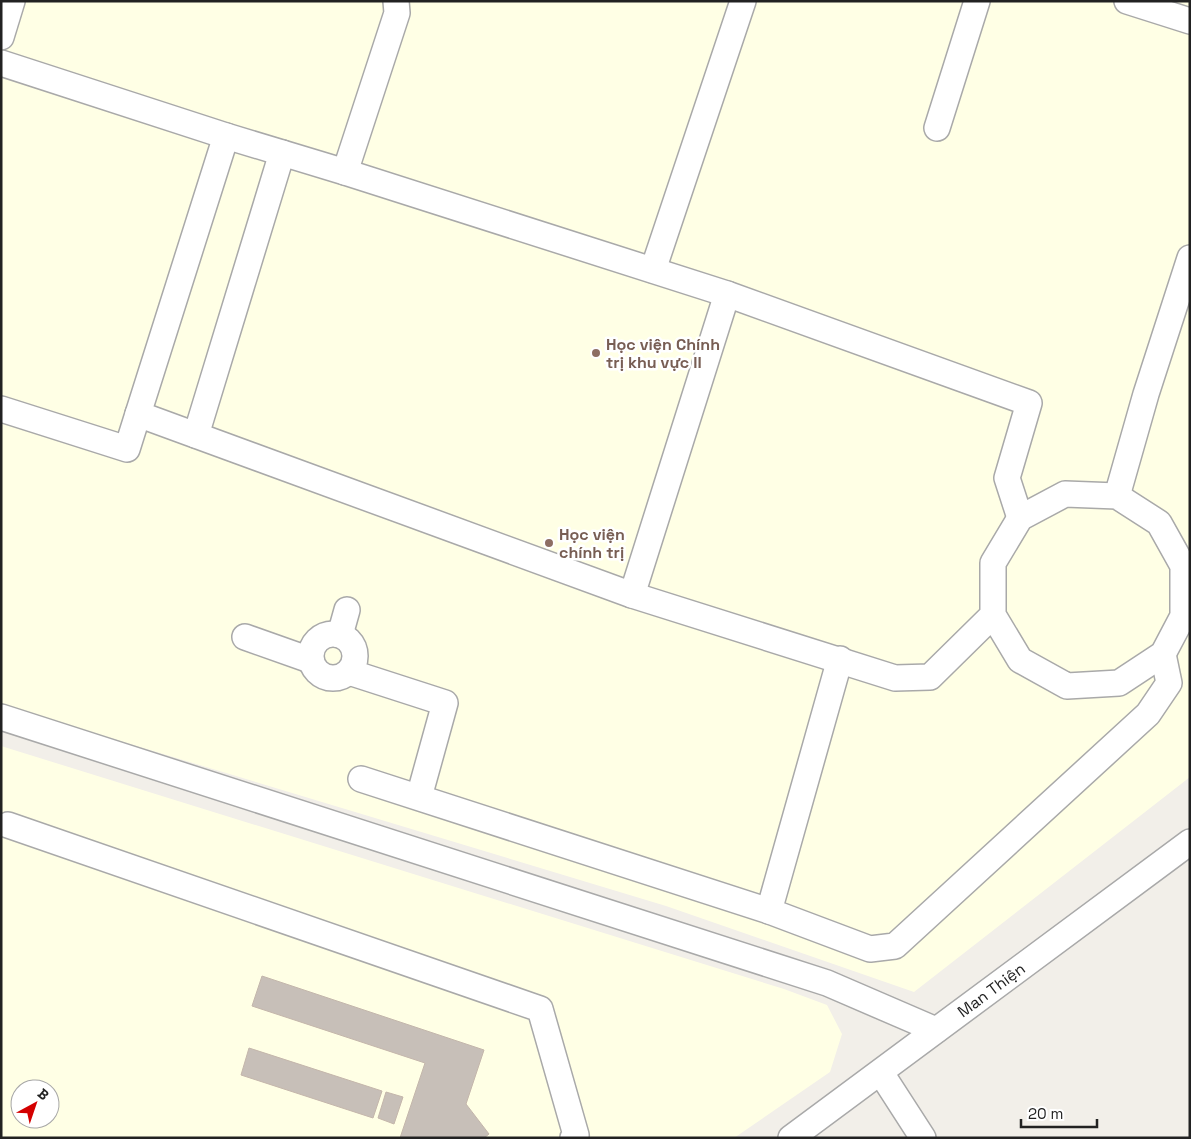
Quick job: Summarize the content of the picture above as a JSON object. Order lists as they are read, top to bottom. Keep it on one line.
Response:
{"streets":{"street":["Man Thiện"]},"places":["Học viện Chính trị khu vực II","Học viện chính trị"],"scale_bar":"20 m","north":"top right"}
